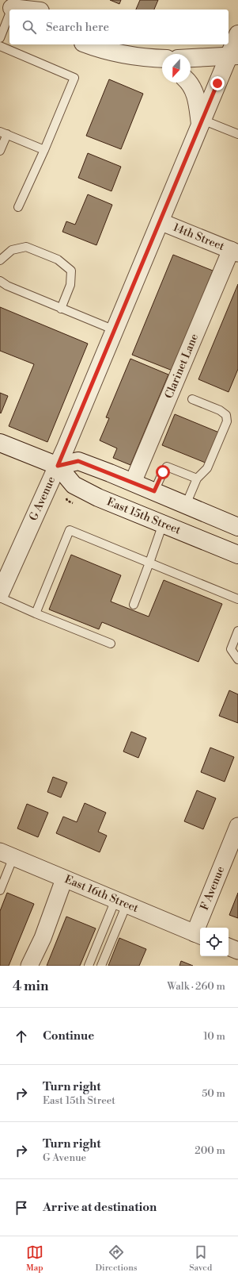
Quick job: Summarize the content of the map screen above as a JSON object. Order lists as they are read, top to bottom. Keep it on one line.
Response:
{"streets":{"street":["14th Street","Clarinet Lane","G Avenue","East 15th Street","F Avenue","East 16th Street"]},"crossings":[["14th Street","Clarinet Lane"],["14th Street","G Avenue"],["G Avenue","East 15th Street"],["F Avenue","East 16th Street"]],"north":"bottom","page":{"search":"Search here","heading":["4 min","Walk · 260 m"],"list":[["Continue","10 m"],["Turn right","East 15th Street","50 m"],["Turn right","G Avenue","200 m"],"Arrive at destination"],"nav":["Map","Directions","Saved"]}}
